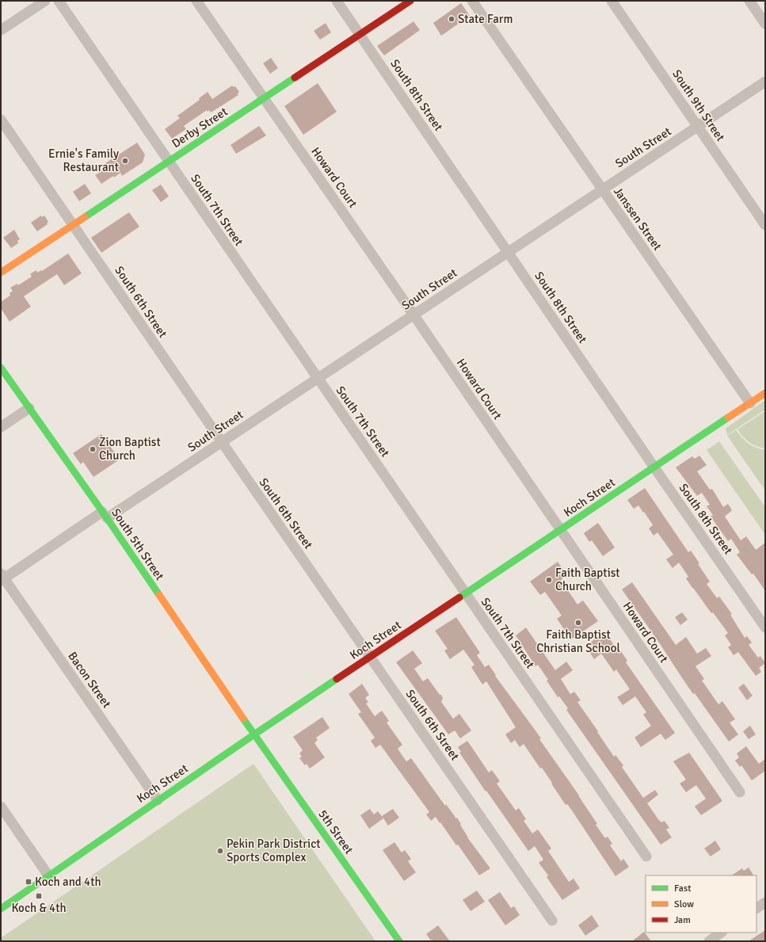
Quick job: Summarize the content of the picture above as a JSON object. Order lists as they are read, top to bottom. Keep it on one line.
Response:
{"streets":{"street":["South 8th Street","South 9th Street","Derby Street","South Street","Howard Court","South 7th Street","Janssen Street","South 6th Street","Koch Street","South 5th Street","Bacon Street","5th Street"]},"crossings":[["South 8th Street","Derby Street"],["South 8th Street","South Street"],["South 8th Street","Koch Street"],["South 9th Street","South Street"],["Derby Street","Howard Court"],["Derby Street","South 7th Street"],["Derby Street","South 6th Street"],["South Street","Howard Court"],["South Street","South 7th Street"],["South Street","Janssen Street"],["South Street","South 6th Street"],["South Street","South 5th Street"],["South Street","Bacon Street"],["Howard Court","Koch Street"],["South 7th Street","Koch Street"],["Janssen Street","Koch Street"],["South 6th Street","Koch Street"],["Koch Street","South 5th Street"],["Koch Street","Bacon Street"],["Koch Street","5th Street"],["South 5th Street","5th Street"]],"places":{"other":["State Farm","Ernie's Family Restaurant","Zion Baptist Church","Faith Baptist Church","Faith Baptist Christian School","Pekin Park District Sports Complex"],"transit":["Koch and 4th","Koch & 4th"]},"legend":["Fast","Slow","Jam"]}
